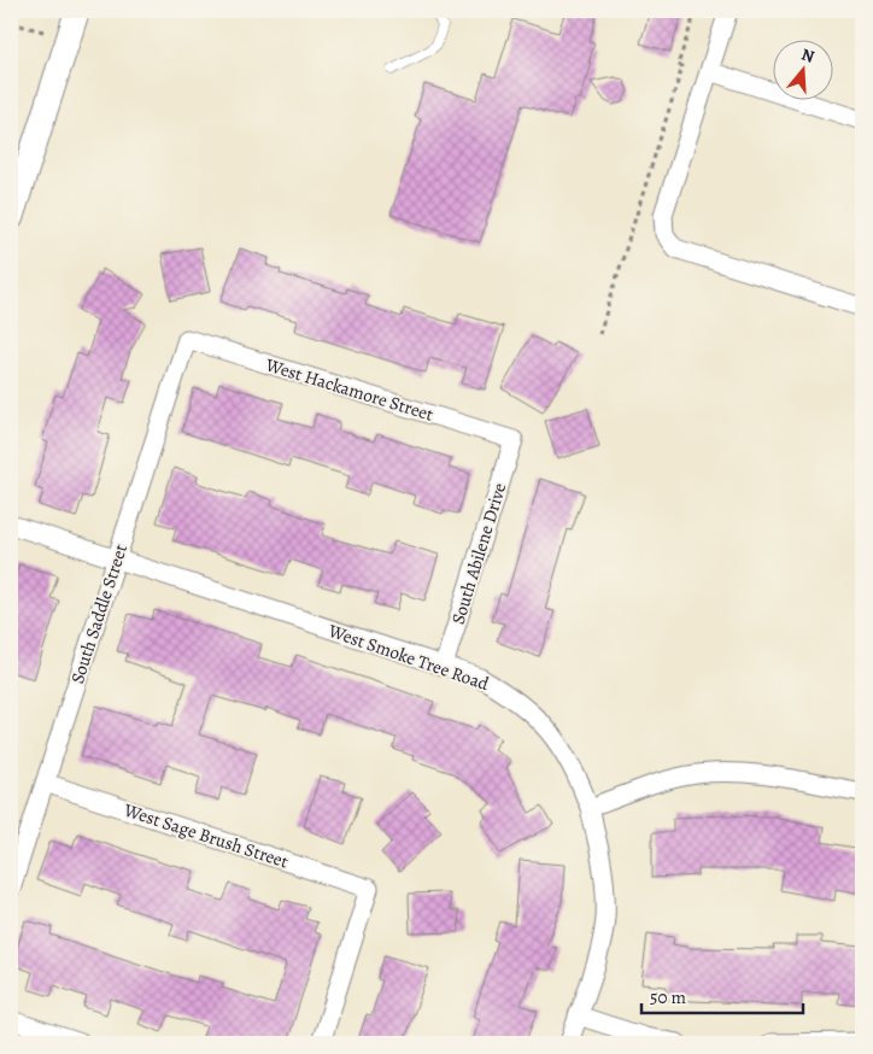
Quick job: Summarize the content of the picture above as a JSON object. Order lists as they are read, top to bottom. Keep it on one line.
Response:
{"streets":{"street":["West Hackamore Street","South Abilene Drive","South Saddle Street","West Smoke Tree Road","West Sage Brush Street"]},"crossings":[["West Hackamore Street","South Abilene Drive"],["West Hackamore Street","South Saddle Street"],["South Abilene Drive","West Smoke Tree Road"],["South Saddle Street","West Smoke Tree Road"],["South Saddle Street","West Sage Brush Street"]],"scale_bar":"50 m","north":"top"}
